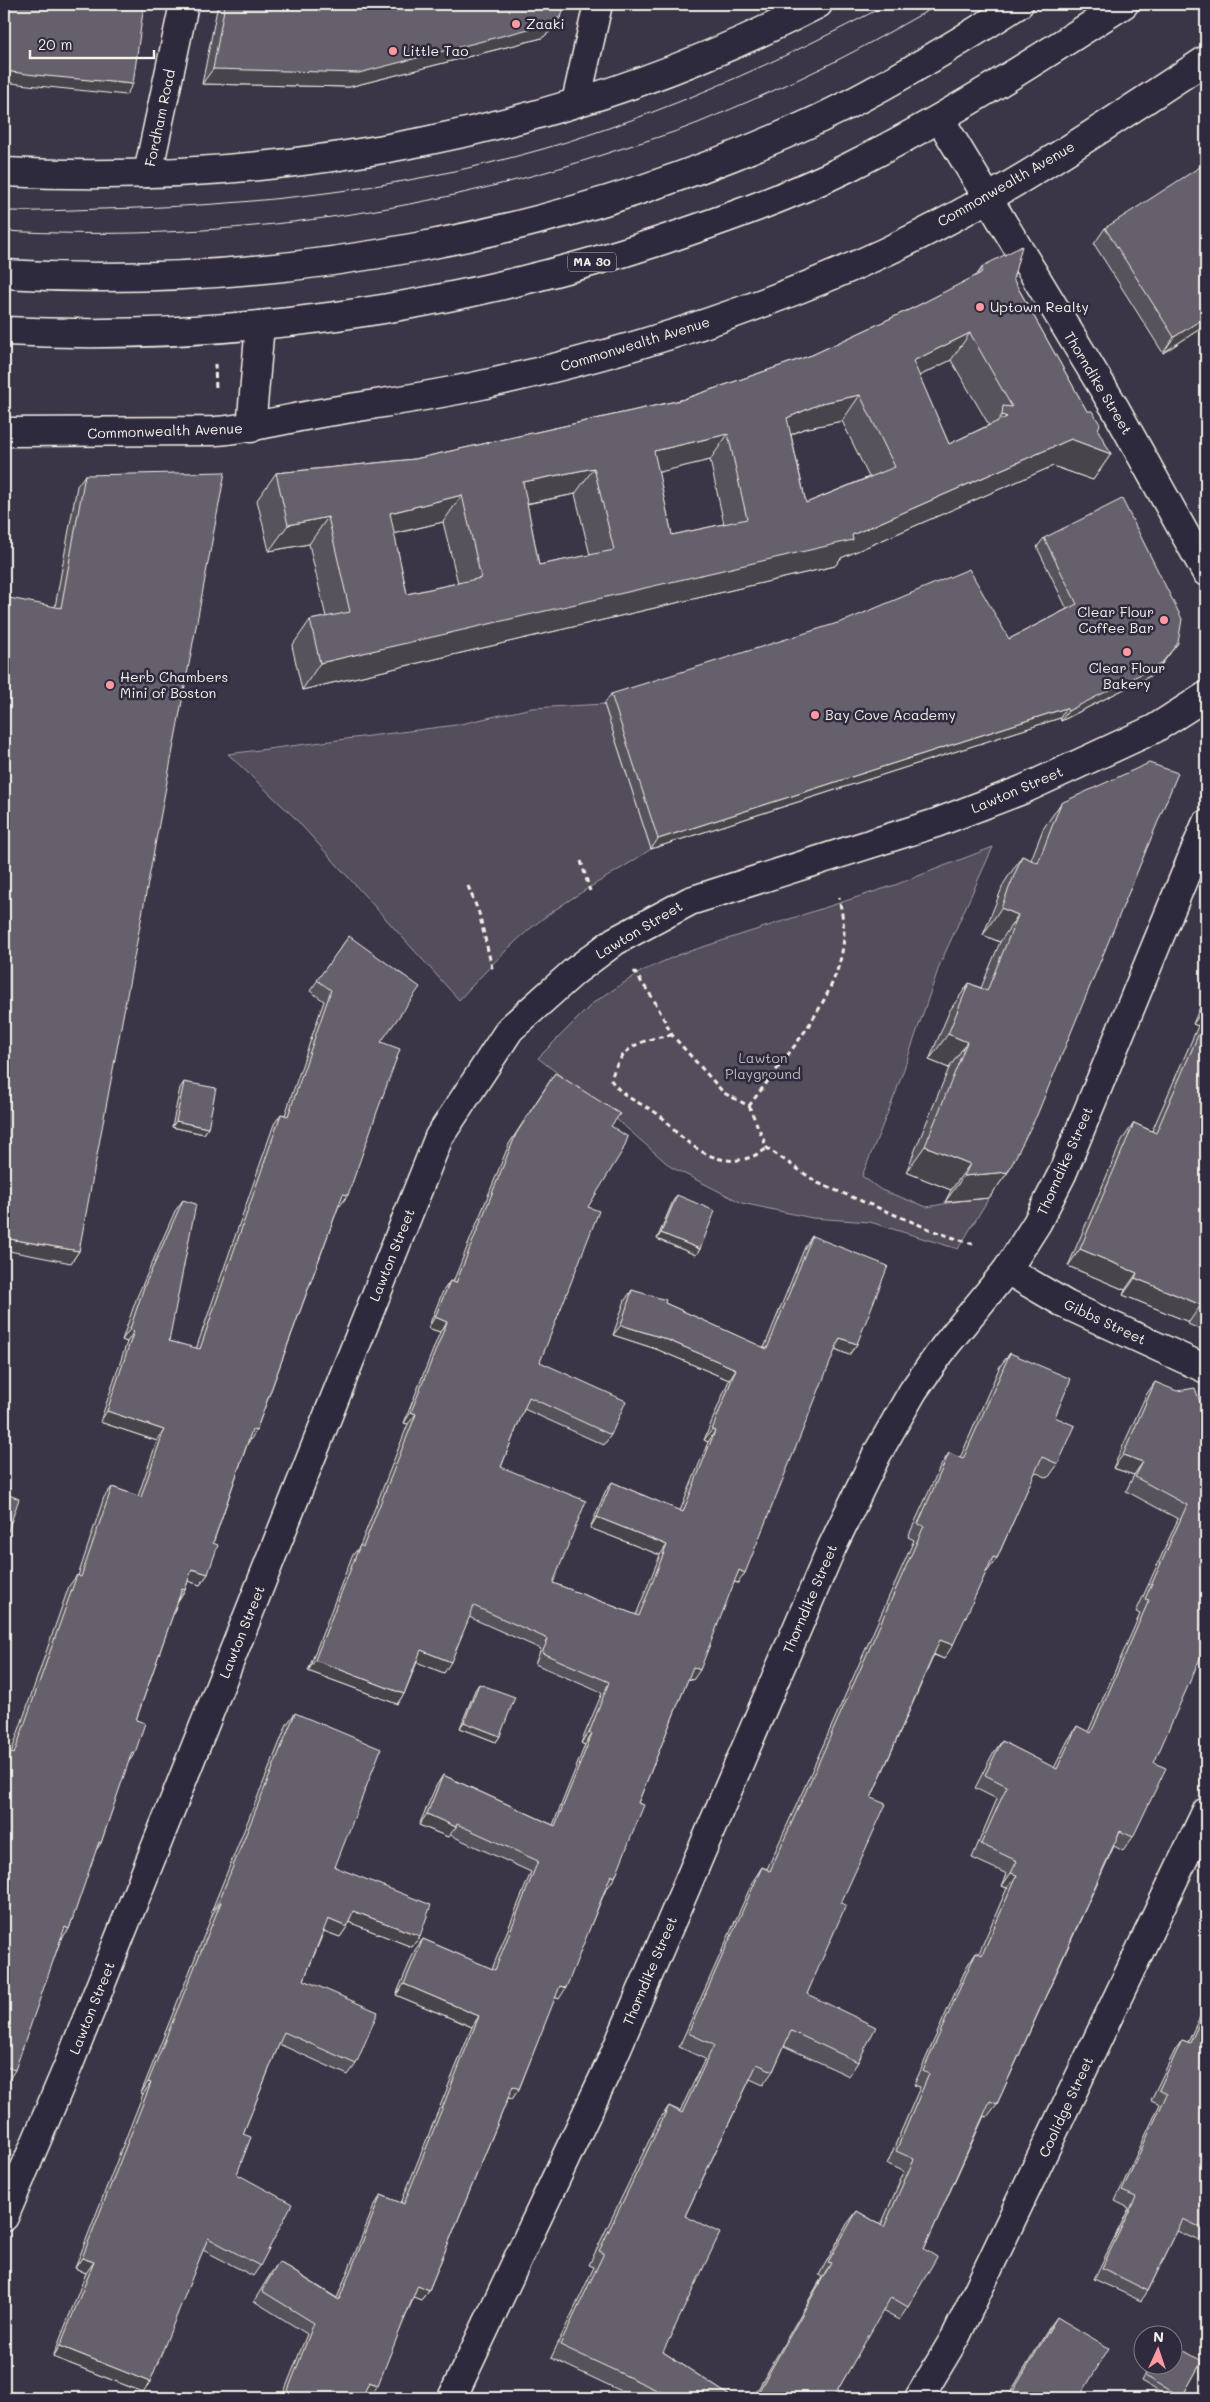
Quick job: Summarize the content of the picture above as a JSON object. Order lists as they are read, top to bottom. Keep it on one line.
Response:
{"streets":{"street":["Fordham Road","Commonwealth Avenue","MA 30","Thorndike Street","Lawton Street","Gibbs Street","Coolidge Street"]},"crossings":[["Commonwealth Avenue","Thorndike Street"],["MA 30","Thorndike Street"],["Thorndike Street","Gibbs Street"]],"parks":["Lawton Playground"],"places":["Zaaki","Little Tao","Uptown Realty","Clear Flour Coffee Bar","Clear Flour Bakery","Herb Chambers Mini of Boston","Bay Cove Academy"],"scale_bar":"20 m","north":"top"}
